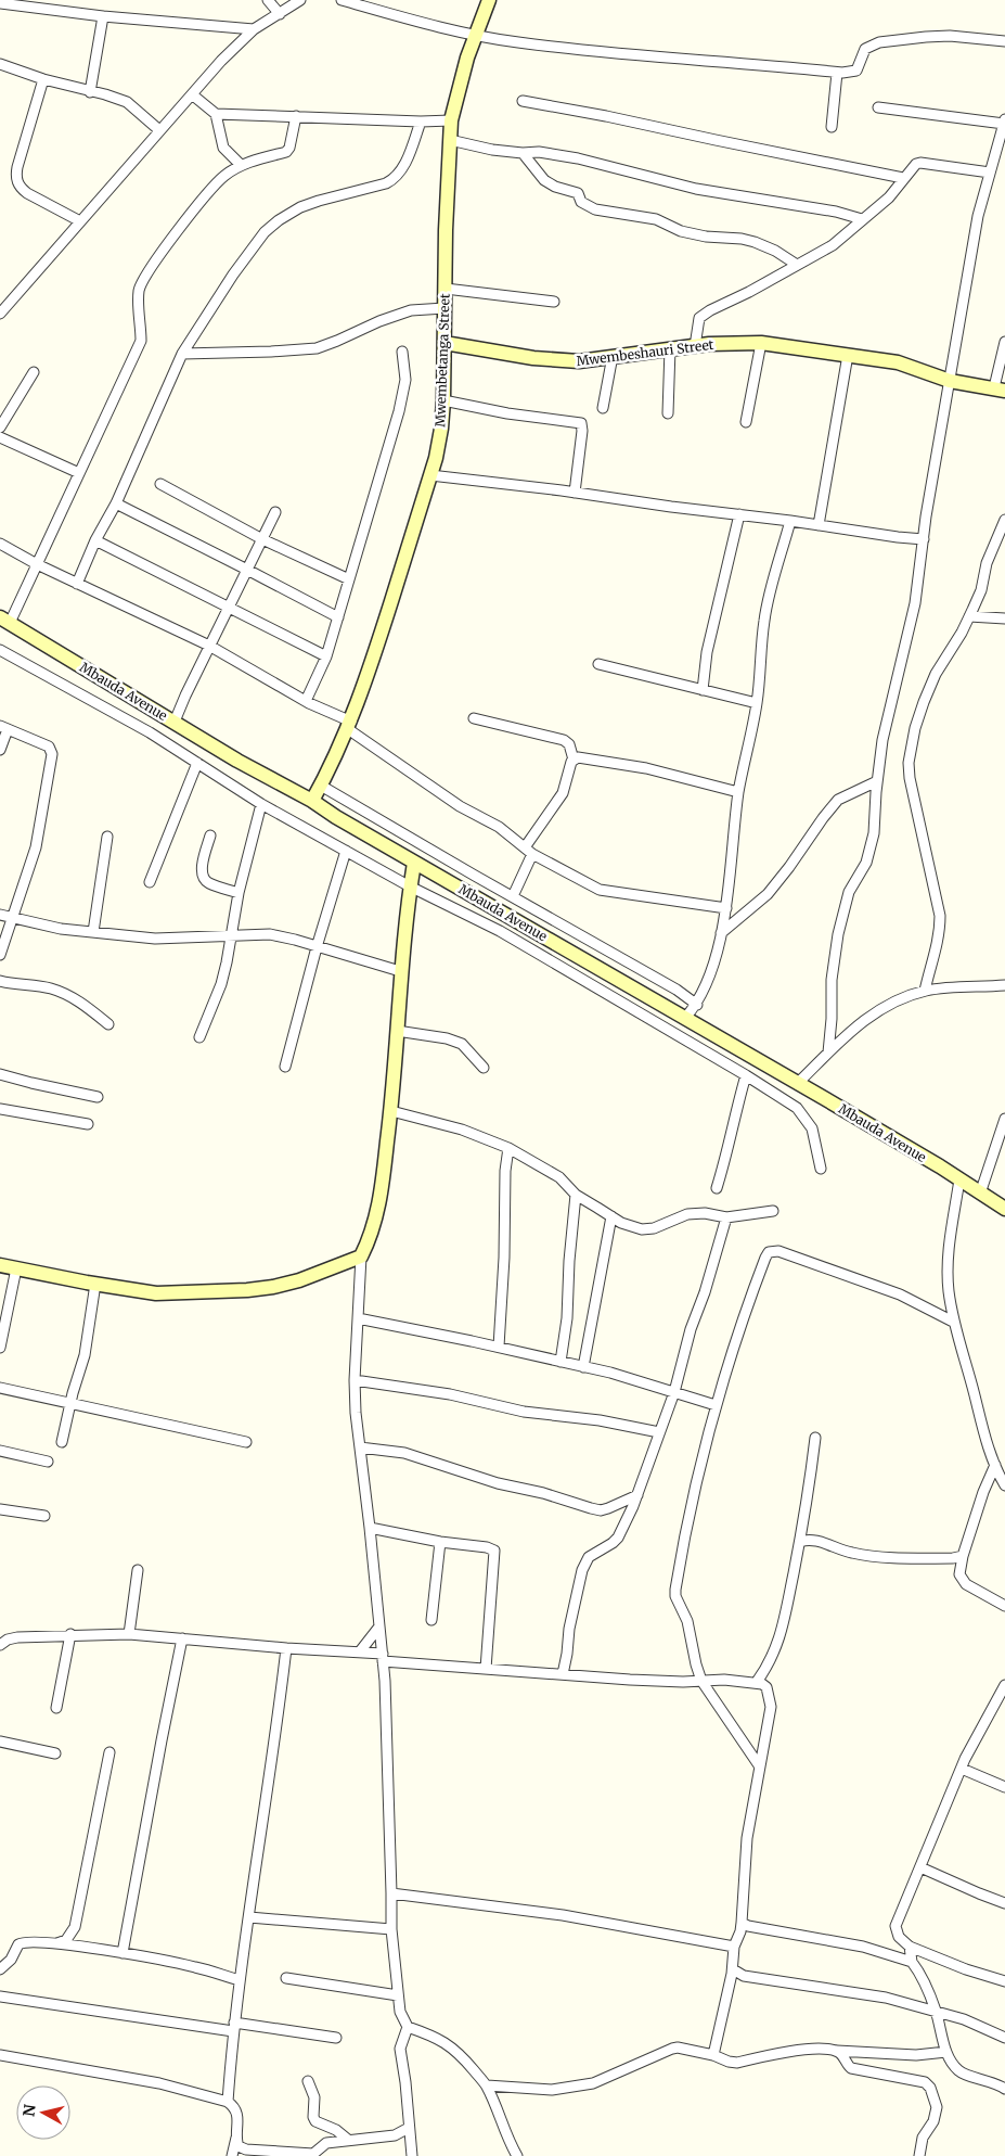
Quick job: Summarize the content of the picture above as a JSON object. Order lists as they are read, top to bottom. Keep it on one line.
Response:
{"streets":{"street":["Mwembeshauri Street","Mwembetanga Street","Mbauda Avenue"]},"crossings":[["Mwembeshauri Street","Mwembetanga Street"],["Mwembetanga Street","Mbauda Avenue"]],"north":"left"}
